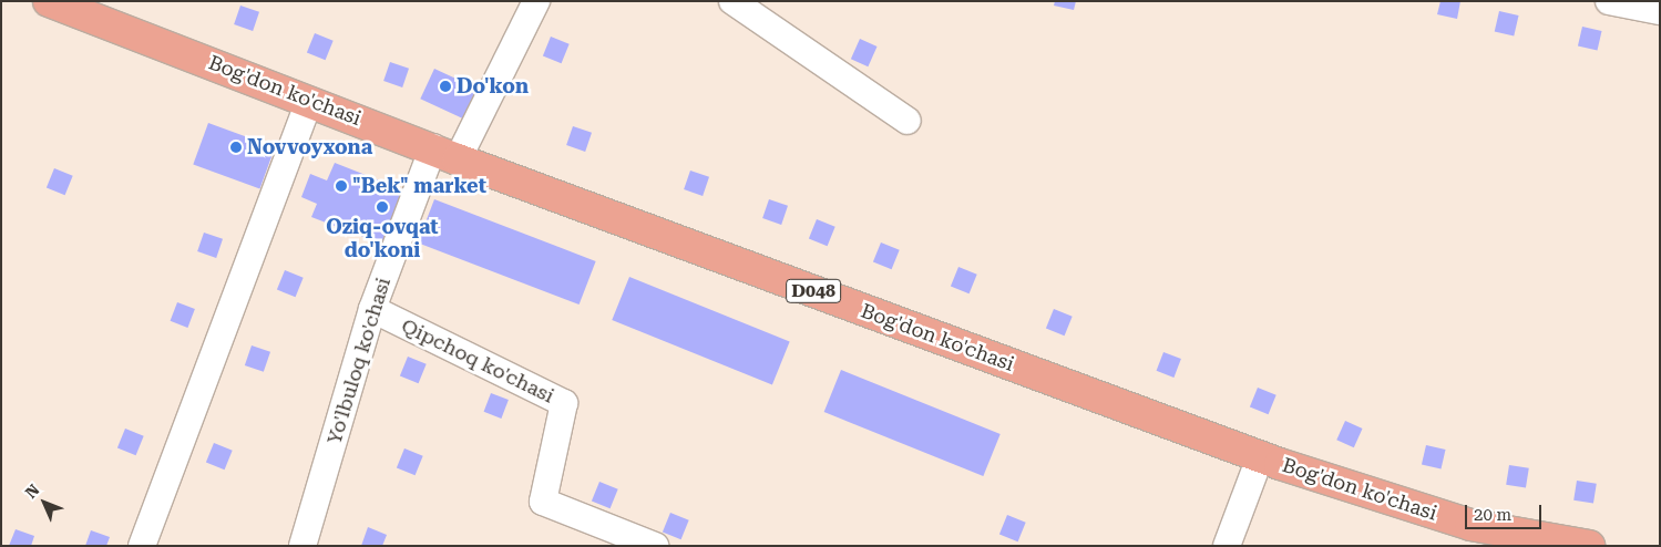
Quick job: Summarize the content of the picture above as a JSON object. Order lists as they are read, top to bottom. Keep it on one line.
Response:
{"streets":{"main road":["Bog'don ko'chasi","D048"],"street":["Yo'lbuloq ko'chasi","Qipchoq ko'chasi"]},"crossings":[["Bog'don ko'chasi","Yo'lbuloq ko'chasi"],["Yo'lbuloq ko'chasi","Qipchoq ko'chasi"]],"places":["Do'kon","Novvoyxona","\"Bek\" market","Oziq-ovqat do'koni"],"scale_bar":"20 m","north":"top left"}
